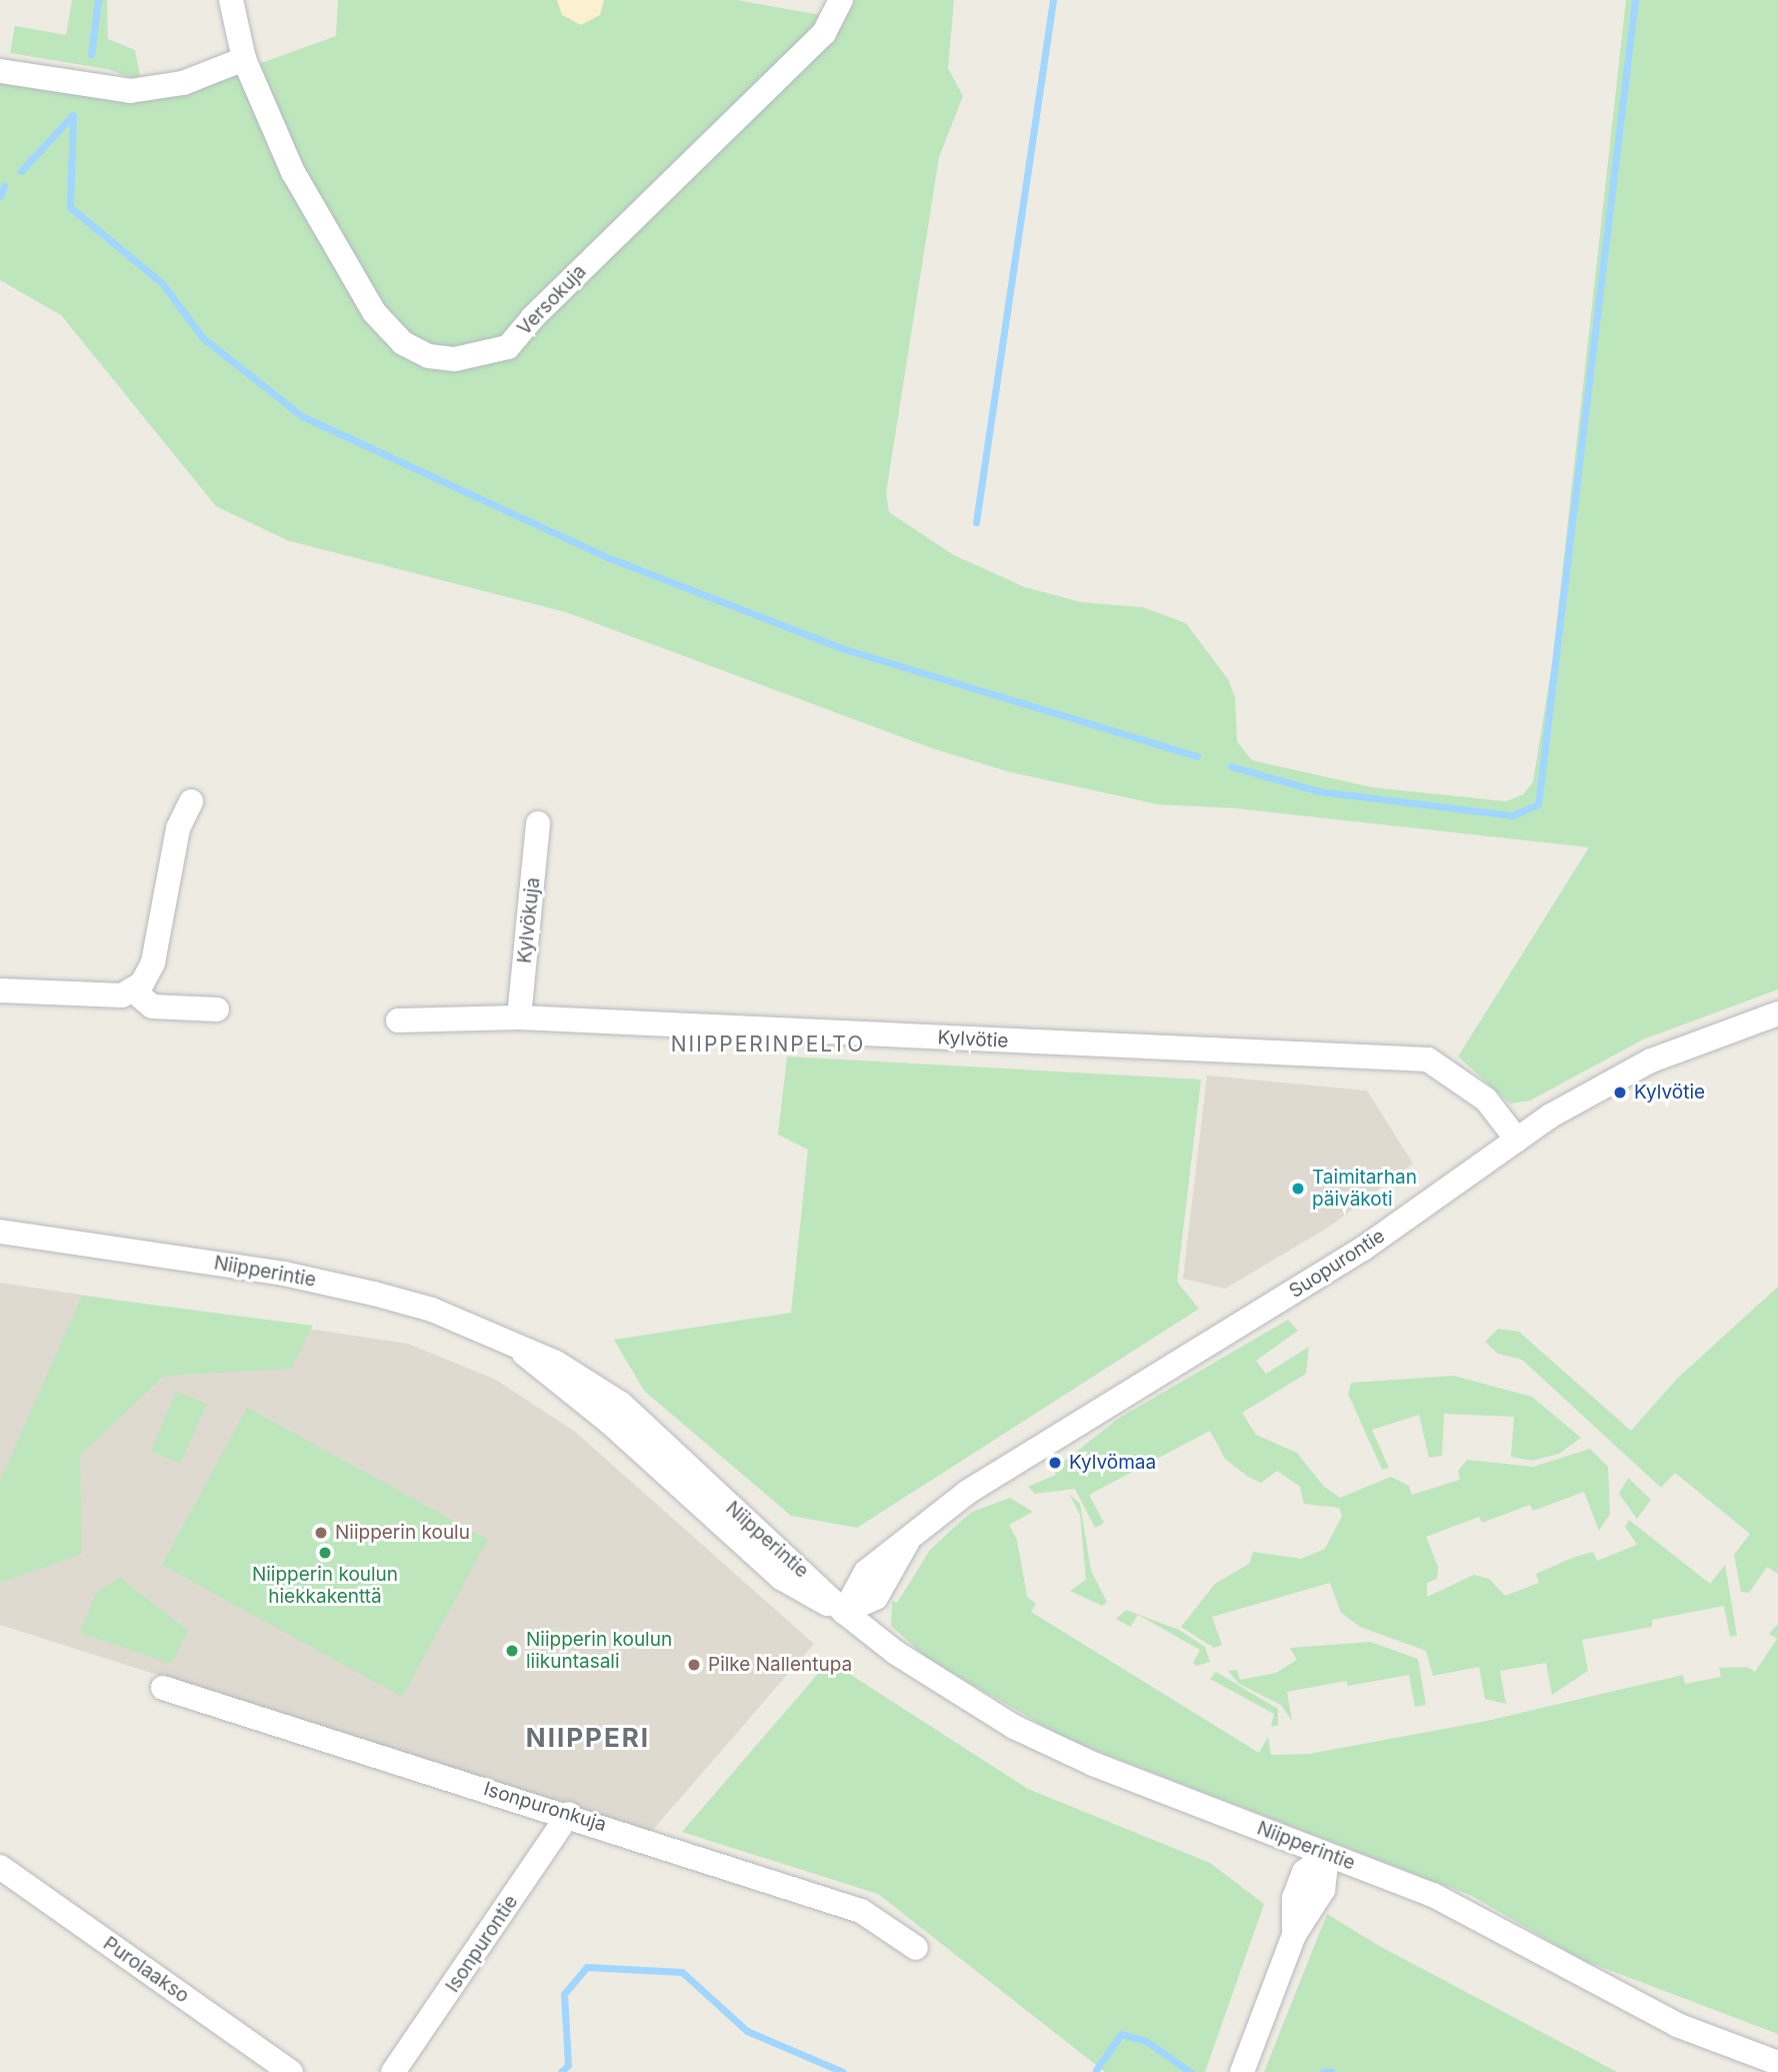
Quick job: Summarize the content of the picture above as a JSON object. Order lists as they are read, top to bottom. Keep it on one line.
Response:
{"streets":{"street":["Versokuja","Kylvökuja","Kylvötie","Suopurontie","Niipperintie","Isonpuronkuja","Isonpurontie","Purolaakso"]},"crossings":[["Kylvökuja","Kylvötie"],["Kylvötie","Suopurontie"],["Suopurontie","Niipperintie"],["Isonpuronkuja","Isonpurontie"]],"districts":["NIIPPERINPELTO","NIIPPERI"],"places":["Kylvötie","Taimitarhan päiväkoti","Kylvömaa","Niipperin koulu","Niipperin koulun hiekkakenttä","Niipperin koulun liikuntasali","Pilke Nallentupa"]}
